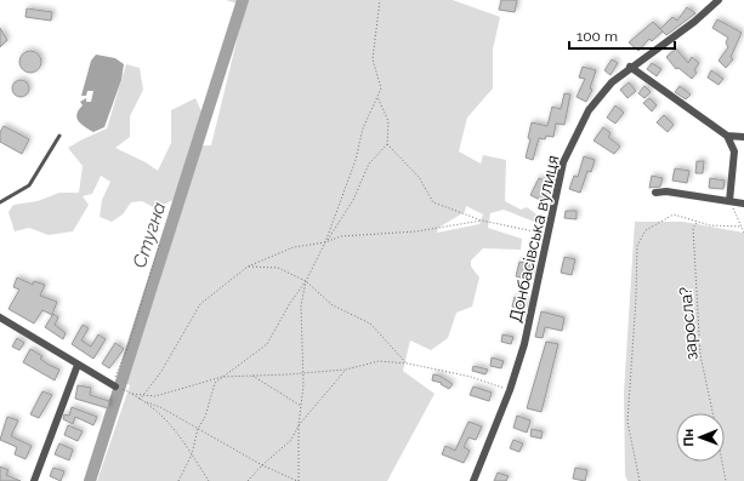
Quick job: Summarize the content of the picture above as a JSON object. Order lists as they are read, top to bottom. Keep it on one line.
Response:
{"streets":{"street":["Донбасівська вулиця"],"path":["заросла?"]},"water":["Стугна"],"scale_bar":"100 m","north":"left"}
